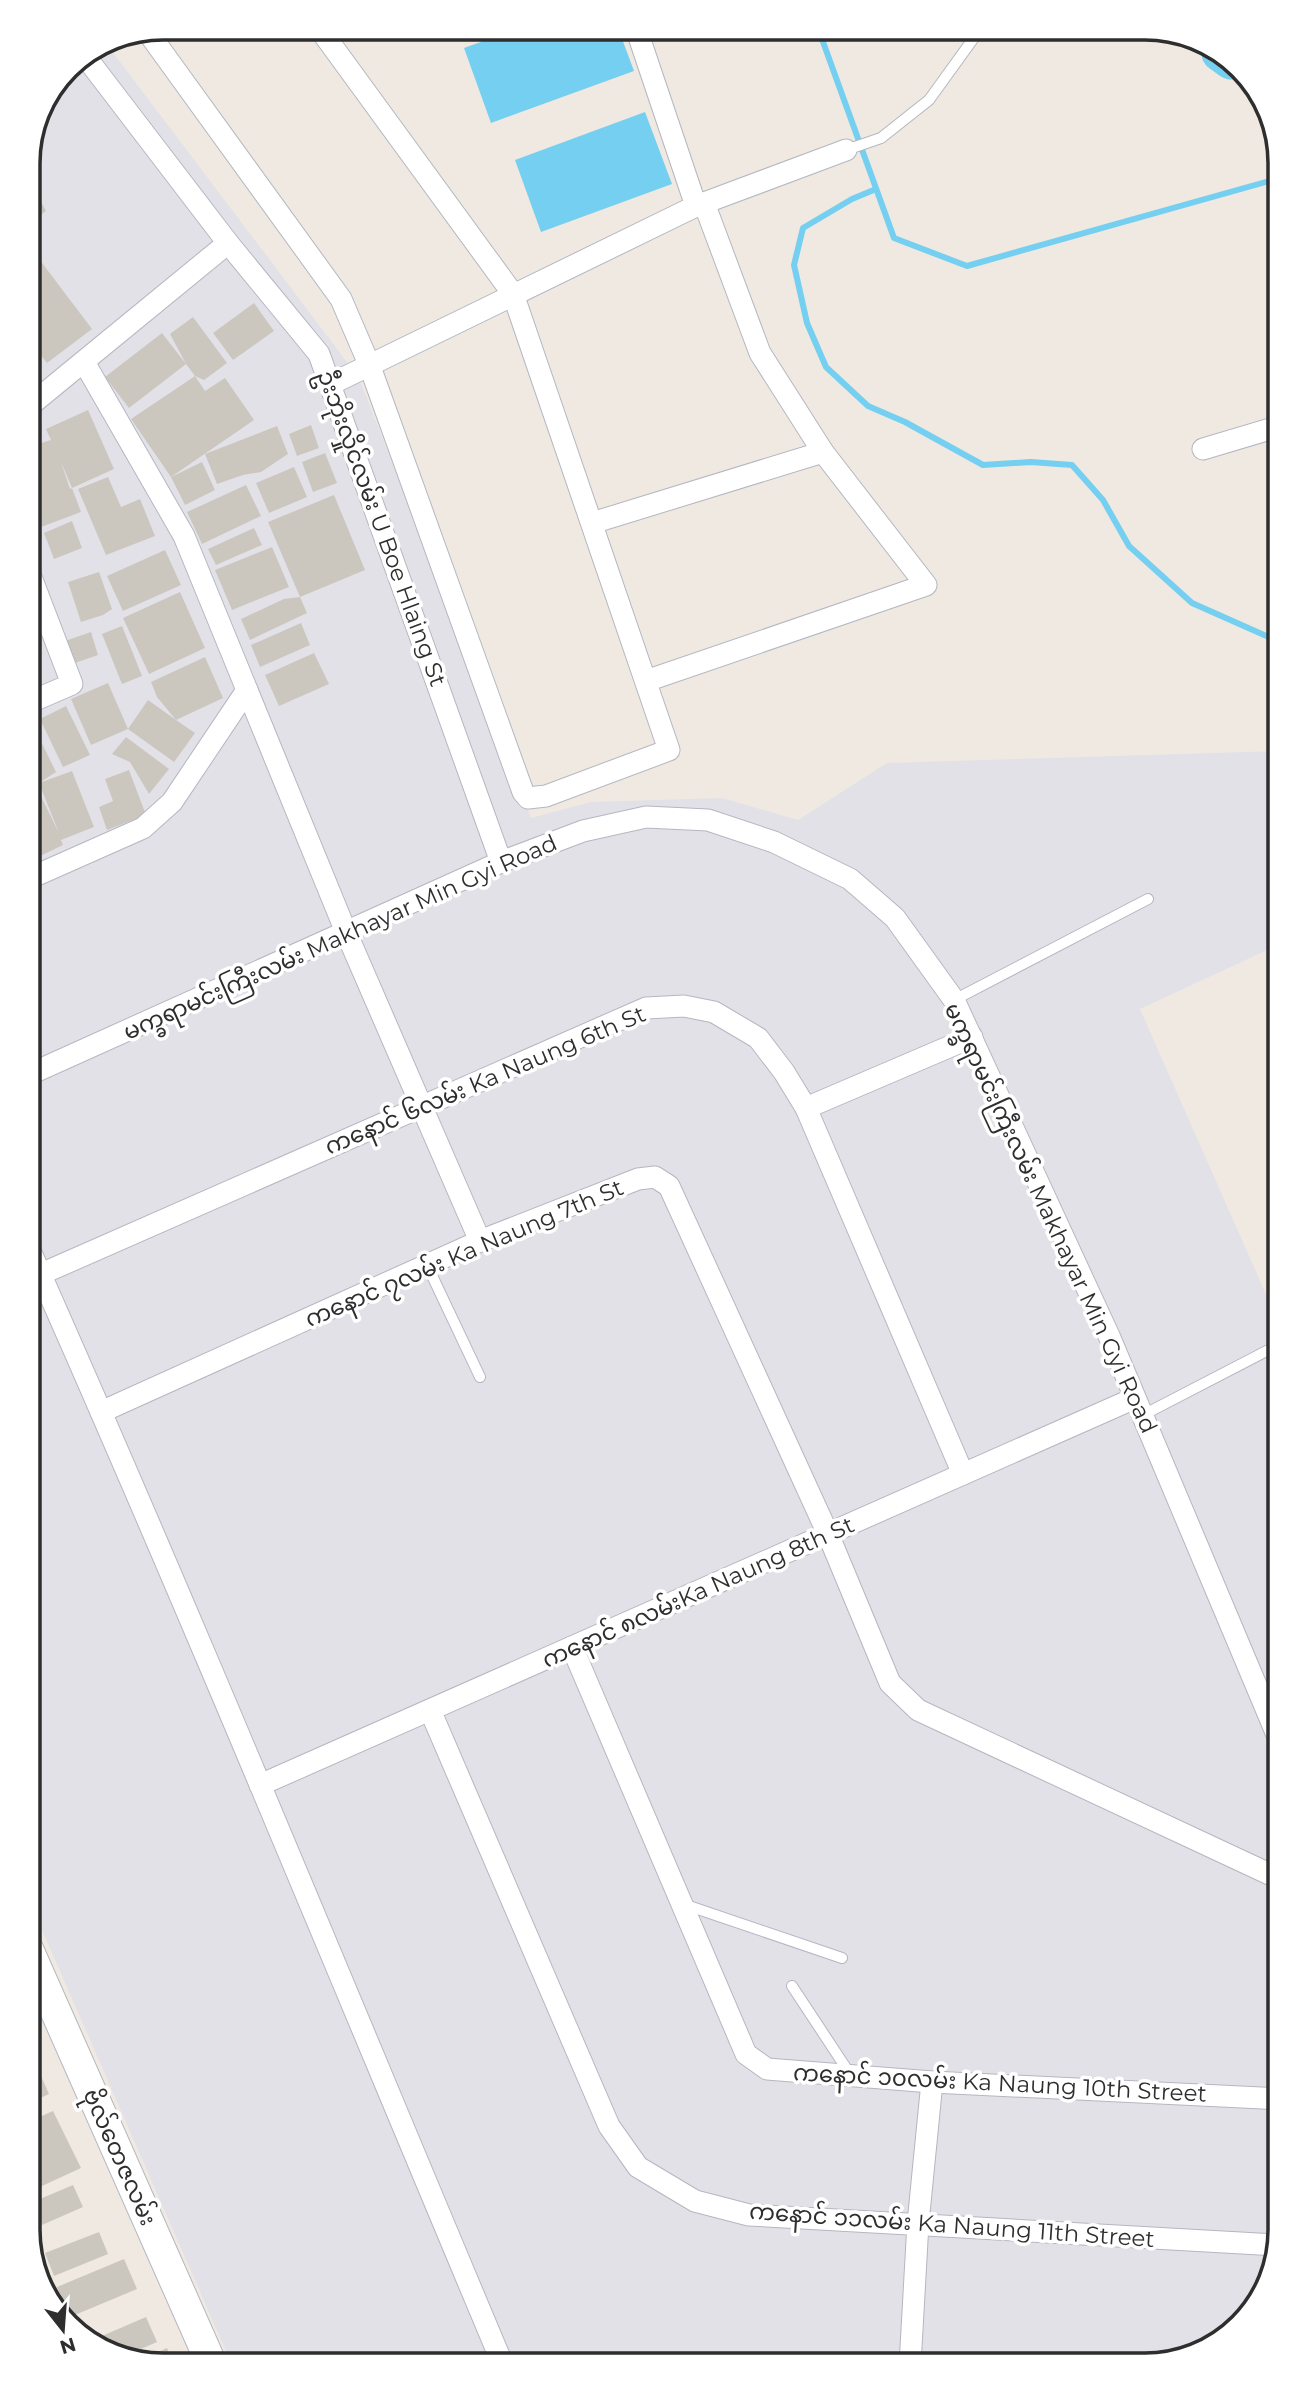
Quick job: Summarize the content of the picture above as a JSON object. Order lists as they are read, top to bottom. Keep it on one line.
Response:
{"streets":{"main road":["ဗိုလ်တေဇလမ်း"],"street":["ဦးဘိုးလှိုင်လမ်း U Boe Hlaing St","မက္ခရာမင်းကြီးလမ်း Makhayar Min Gyi Road","ကနောင် ၆လမ်း Ka Naung 6th St","ကနောင် ၇လမ်း Ka Naung 7th St","ကနောင် ၈လမ်းKa Naung 8th St","ကနောင် ၁၀လမ်း Ka Naung 10th Street","ကနောင် ၁၁လမ်း Ka Naung 11th Street"]},"crossings":[["ဦးဘိုးလှိုင်လမ်း U Boe Hlaing St","မက္ခရာမင်းကြီးလမ်း Makhayar Min Gyi Road"],["မက္ခရာမင်းကြီးလမ်း Makhayar Min Gyi Road","ကနောင် ၈လမ်းKa Naung 8th St"],["ကနောင် ၆လမ်း Ka Naung 6th St","ကနောင် ၈လမ်းKa Naung 8th St"],["ကနောင် ၇လမ်း Ka Naung 7th St","ကနောင် ၈လမ်းKa Naung 8th St"],["ကနောင် ၈လမ်းKa Naung 8th St","ကနောင် ၁၀လမ်း Ka Naung 10th Street"],["ကနောင် ၈လမ်းKa Naung 8th St","ကနောင် ၁၁လမ်း Ka Naung 11th Street"]],"north":"bottom"}
